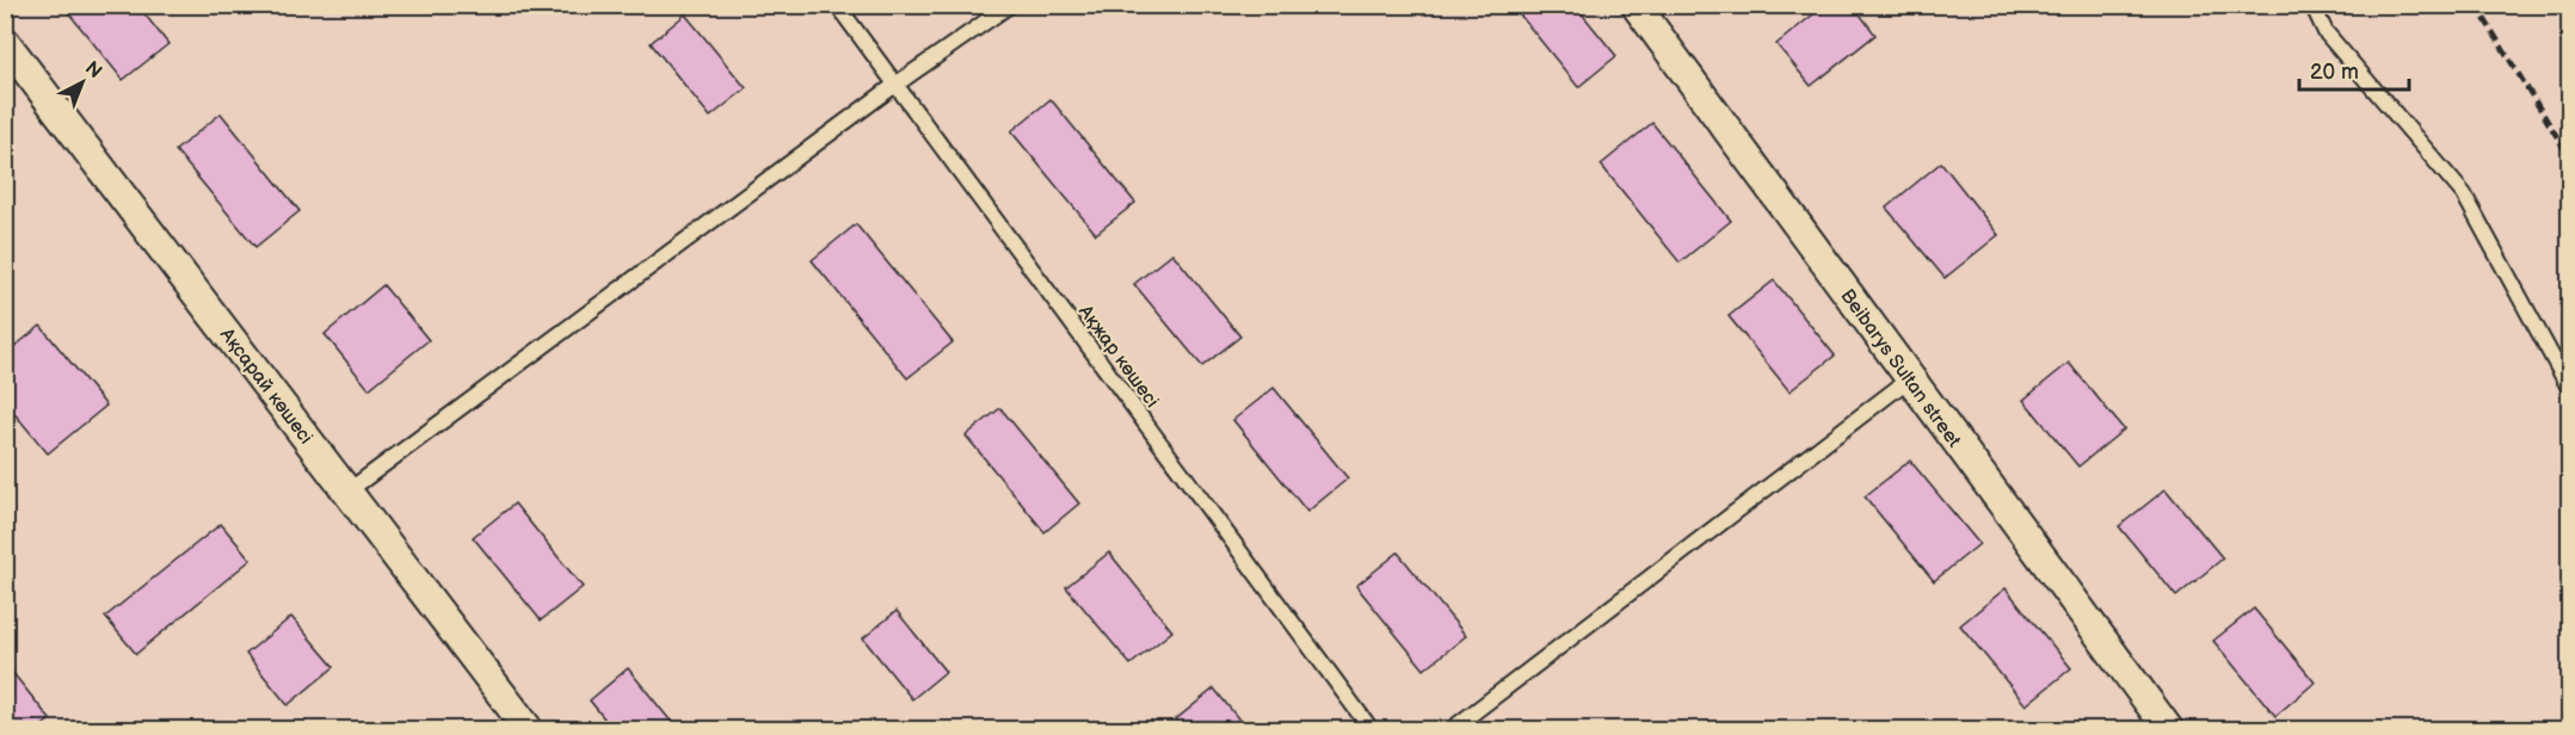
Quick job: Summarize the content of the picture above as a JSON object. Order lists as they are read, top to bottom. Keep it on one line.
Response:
{"streets":{"street":["Beibarys Sultan street","Ақсарай көшесі"],"lane":["Ақжар көшесі"]},"scale_bar":"20 m","north":"top right"}
